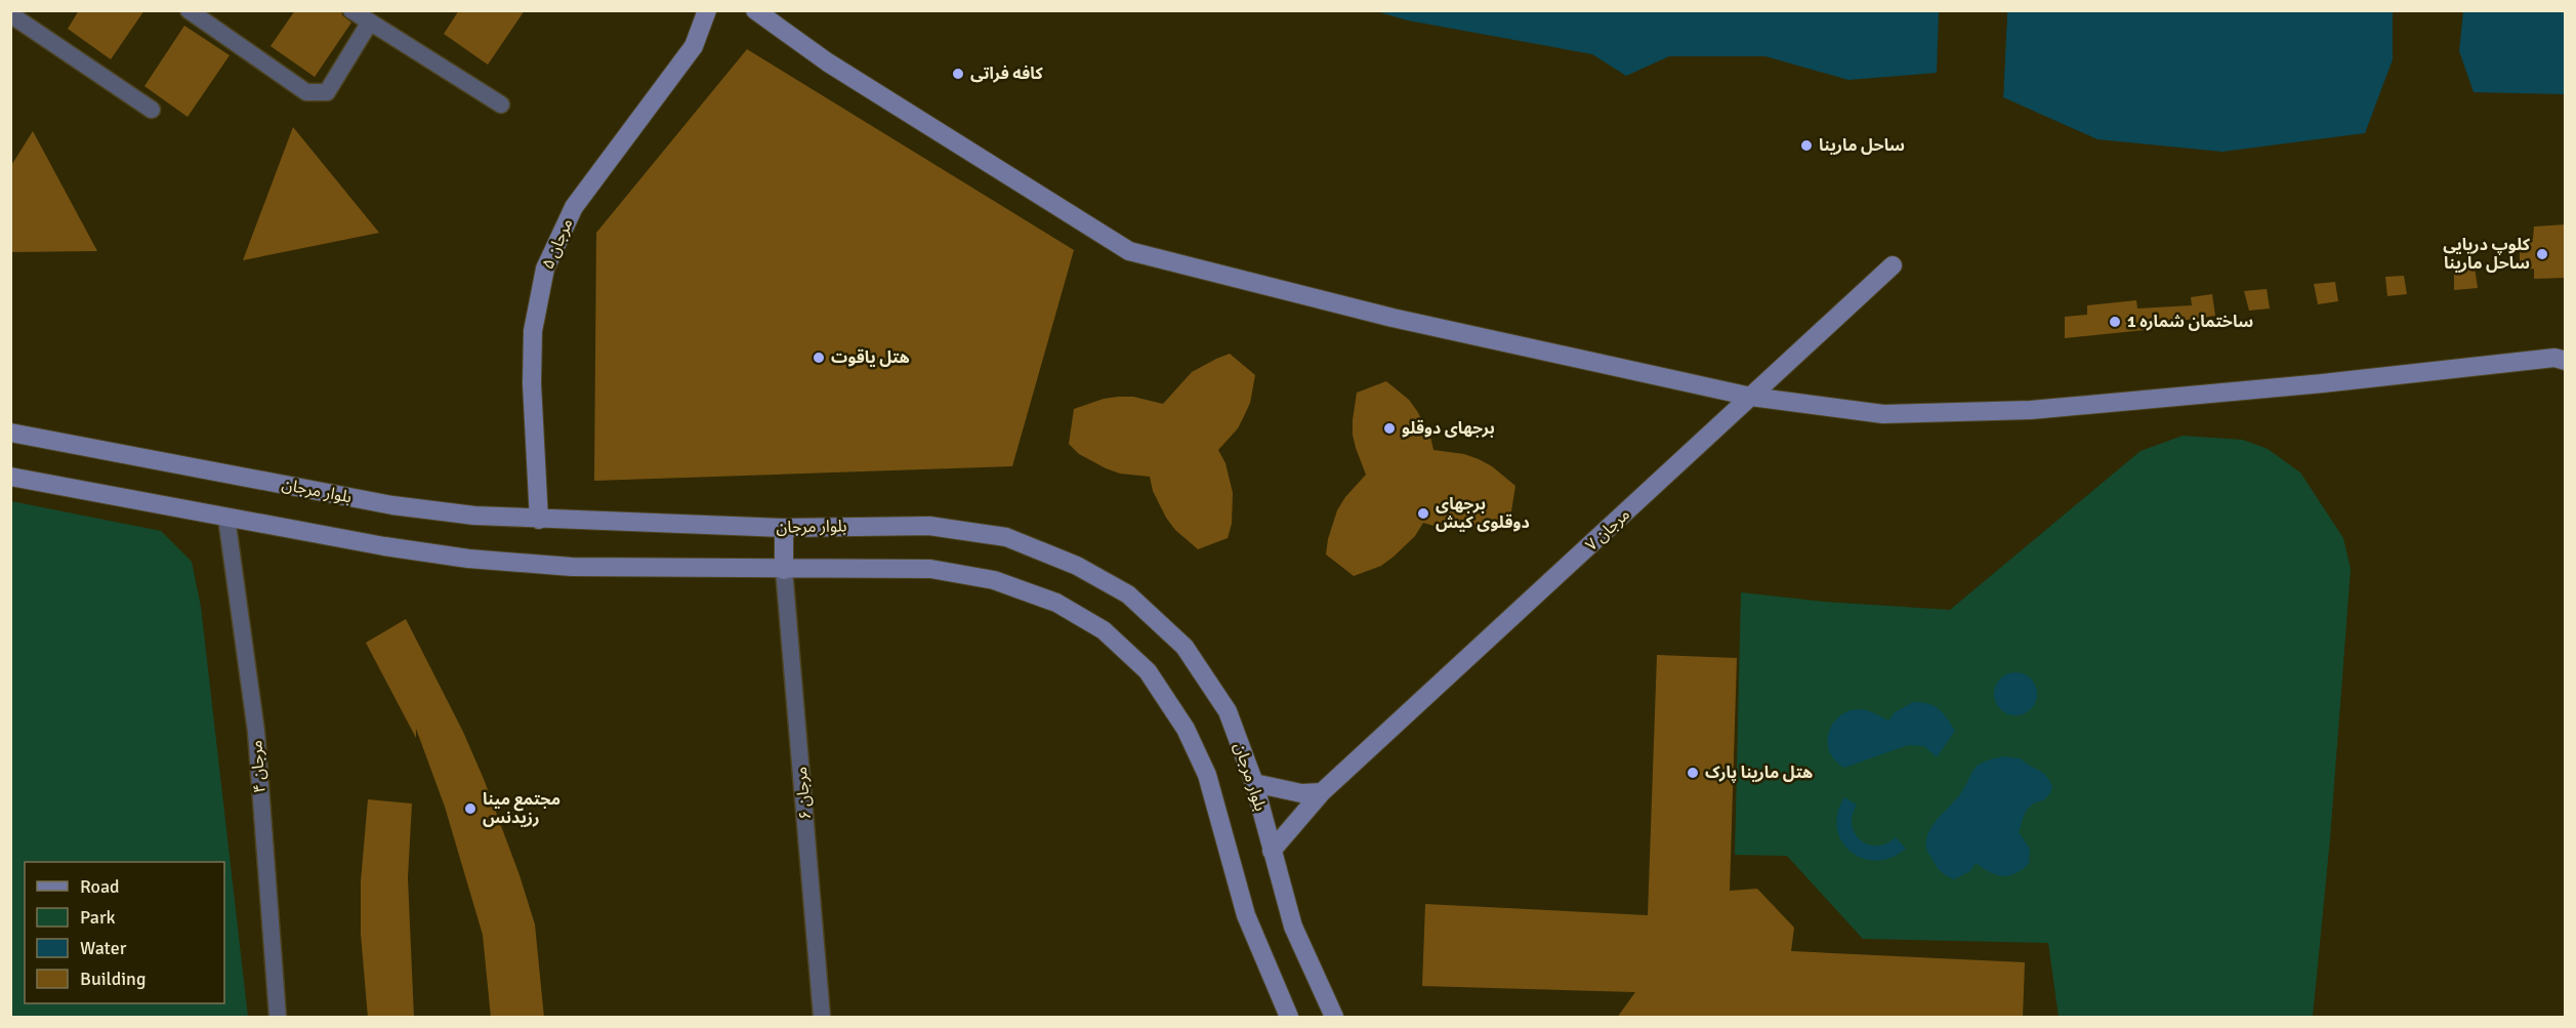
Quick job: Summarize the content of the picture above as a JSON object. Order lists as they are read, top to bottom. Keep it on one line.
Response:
{"streets":{"street":["مرجان ۵","بلوار مرجان","مرجان ۷","مرجان ۴","مرجان ۶"]},"crossings":[["مرجان ۵","بلوار مرجان"],["بلوار مرجان","مرجان ۷"]],"places":["کافه فراتی","ساحل مارینا","کلوپ دریایی ساحل مارینا","ساختمان شماره 1","هتل یاقوت","برجهای دوقلو","برجهای دوقلوی کیش","هتل مارینا پارک","مجتمع مینا رزیدنس"],"legend":["Road","Park","Water","Building"]}
